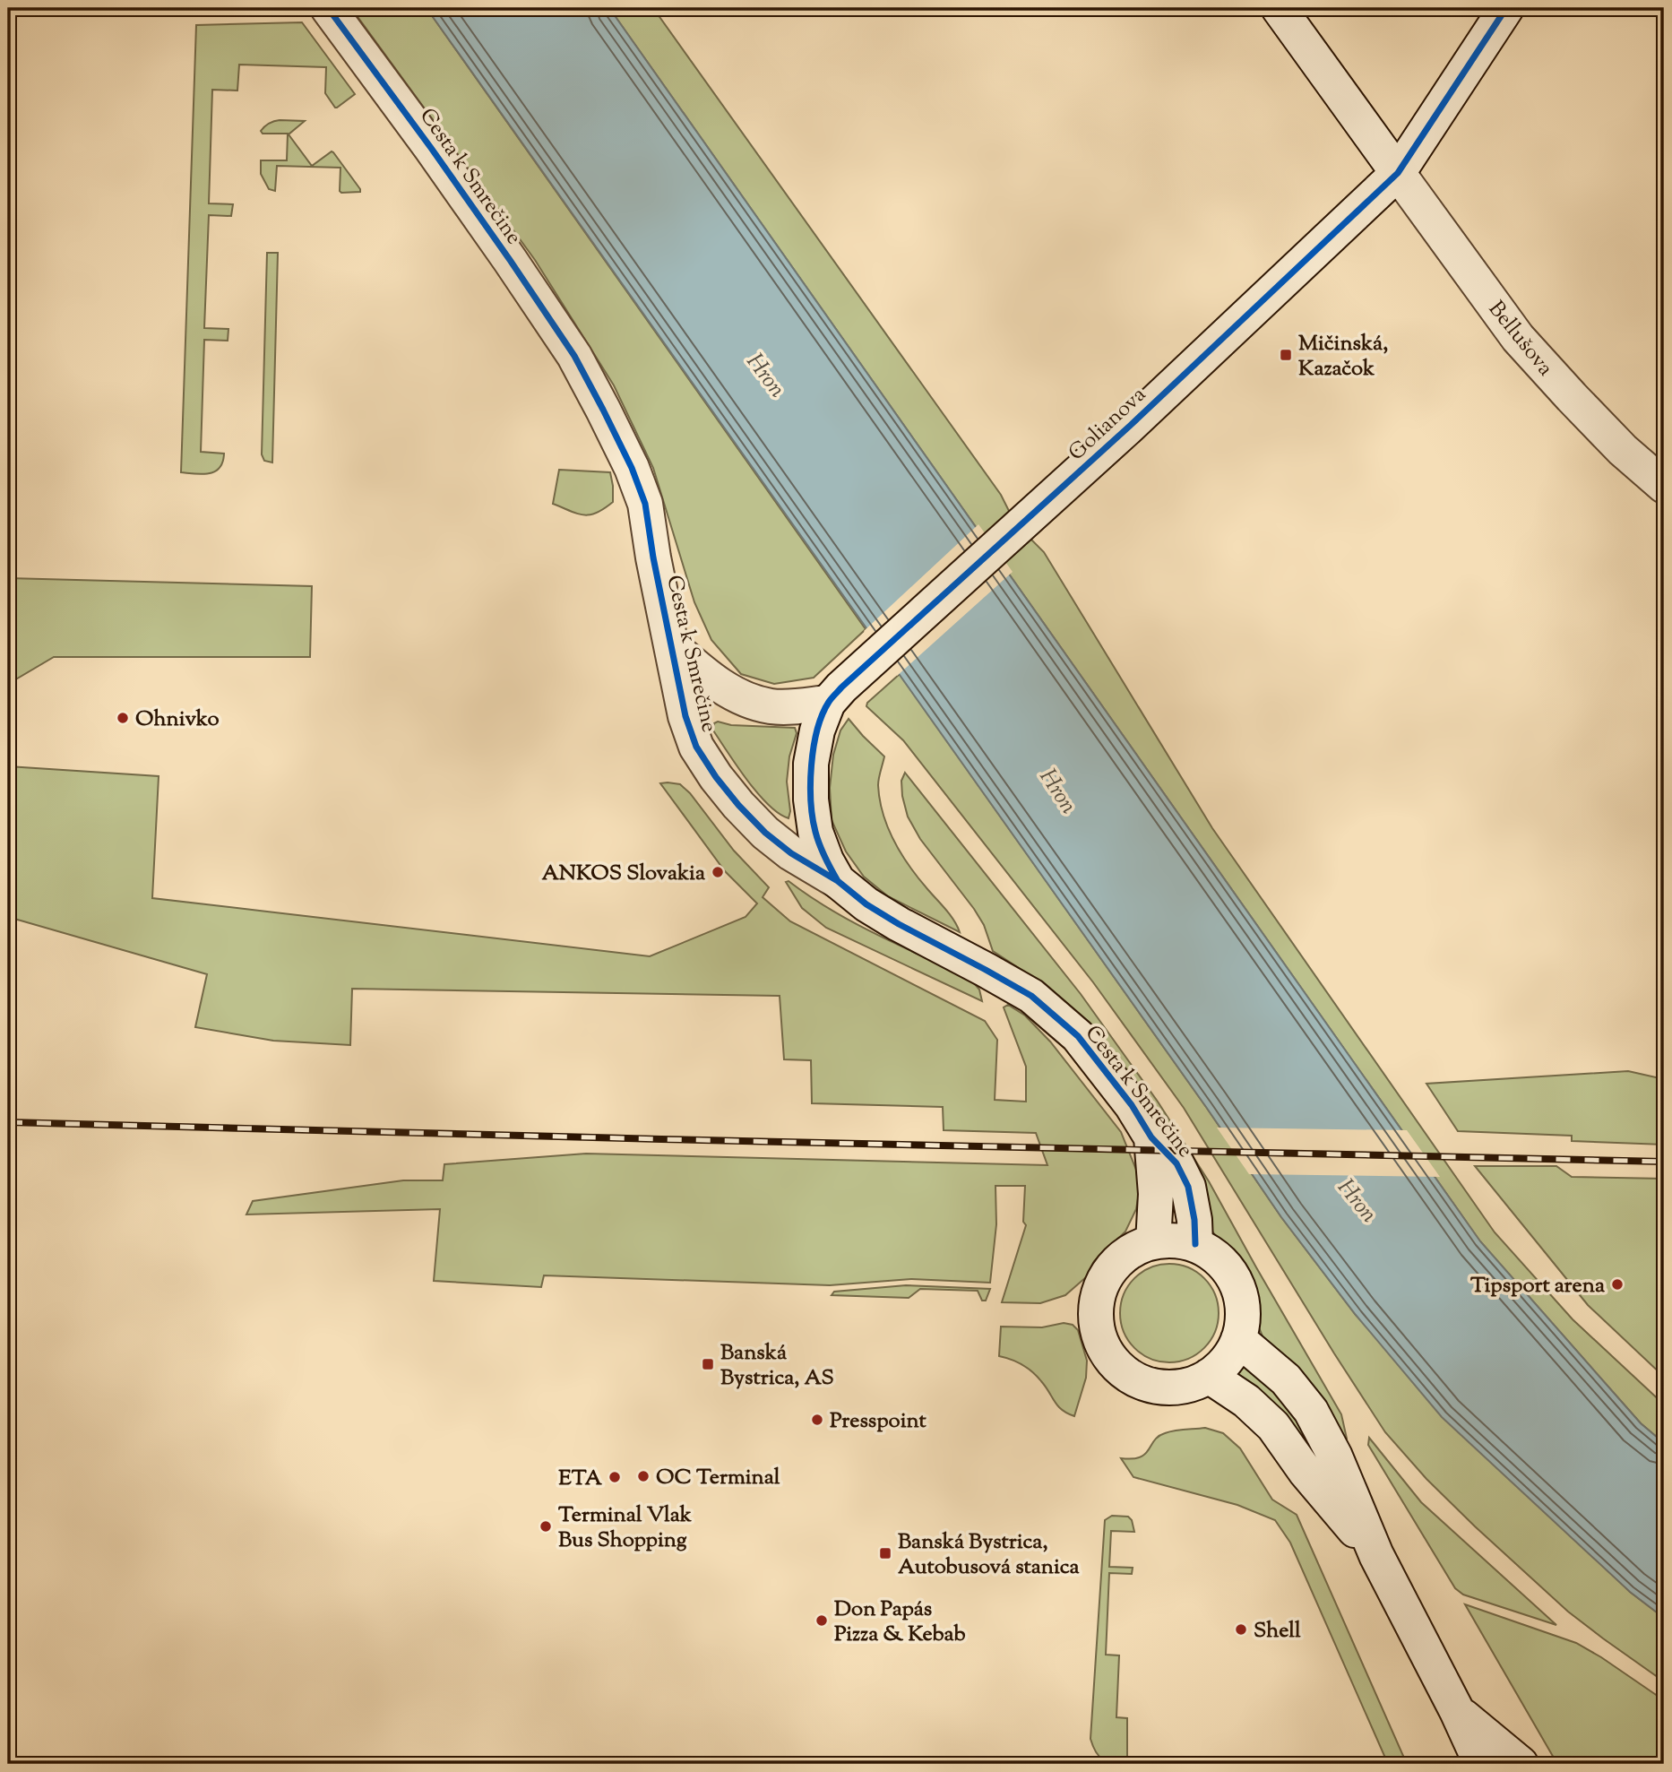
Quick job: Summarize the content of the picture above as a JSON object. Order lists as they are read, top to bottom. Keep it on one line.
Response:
{"streets":{"street":["Cesta k Smrečine","Bellušova","Golianova"]},"crossings":[["Cesta k Smrečine","Golianova"],["Bellušova","Golianova"]],"water":["Hron"],"places":{"transit":["Mičinská, Kazačok","Banská Bystrica, AS","Banská Bystrica, Autobusová stanica"],"other":["Ohnivko","ANKOS Slovakia","Tipsport arena","Presspoint","OC Terminal","ETA","Terminal Vlak Bus Shopping","Don Papás Pizza & Kebab","Shell"]}}
